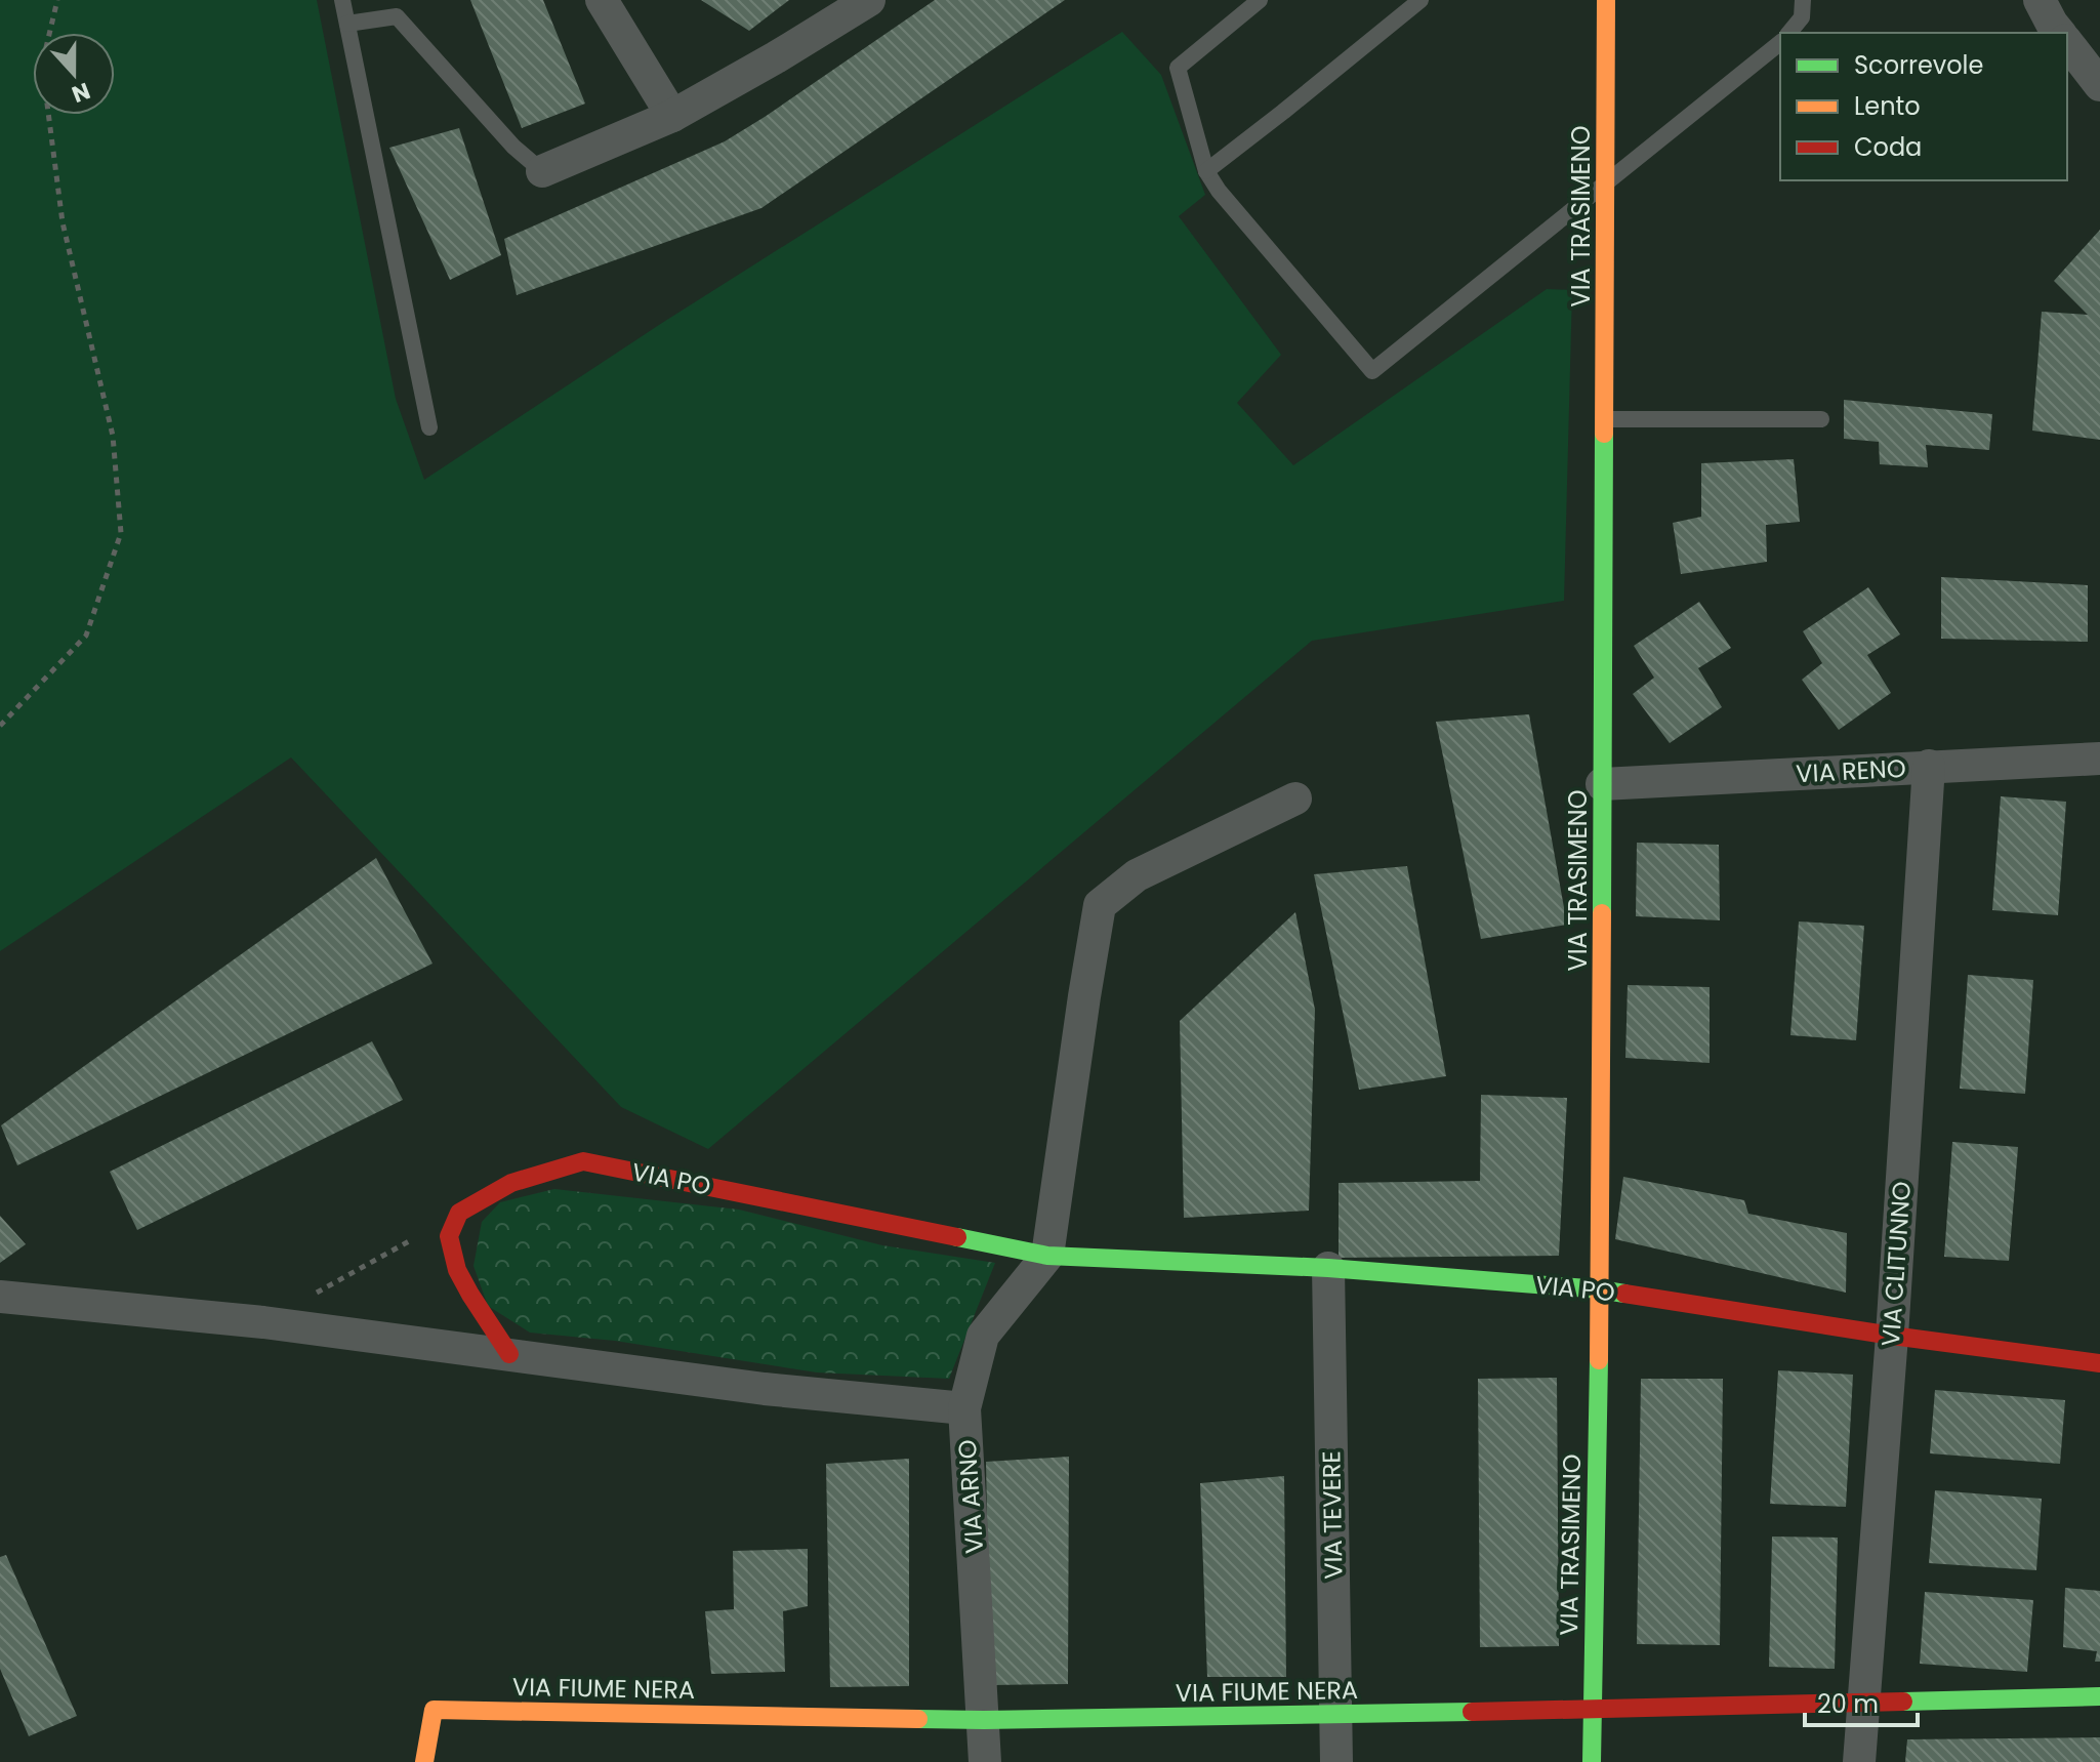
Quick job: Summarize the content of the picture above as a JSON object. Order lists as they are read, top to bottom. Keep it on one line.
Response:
{"streets":{"street":["VIA TRASIMENO","VIA RENO","VIA PO","VIA CLITUNNO","VIA ARNO","VIA TEVERE","VIA FIUME NERA"]},"crossings":[["VIA TRASIMENO","VIA RENO"],["VIA TRASIMENO","VIA PO"],["VIA TRASIMENO","VIA FIUME NERA"],["VIA RENO","VIA CLITUNNO"],["VIA PO","VIA CLITUNNO"],["VIA PO","VIA ARNO"],["VIA PO","VIA TEVERE"],["VIA CLITUNNO","VIA FIUME NERA"],["VIA ARNO","VIA FIUME NERA"],["VIA TEVERE","VIA FIUME NERA"]],"legend":["Scorrevole","Lento","Coda"],"scale_bar":"20 m","north":"bottom"}
